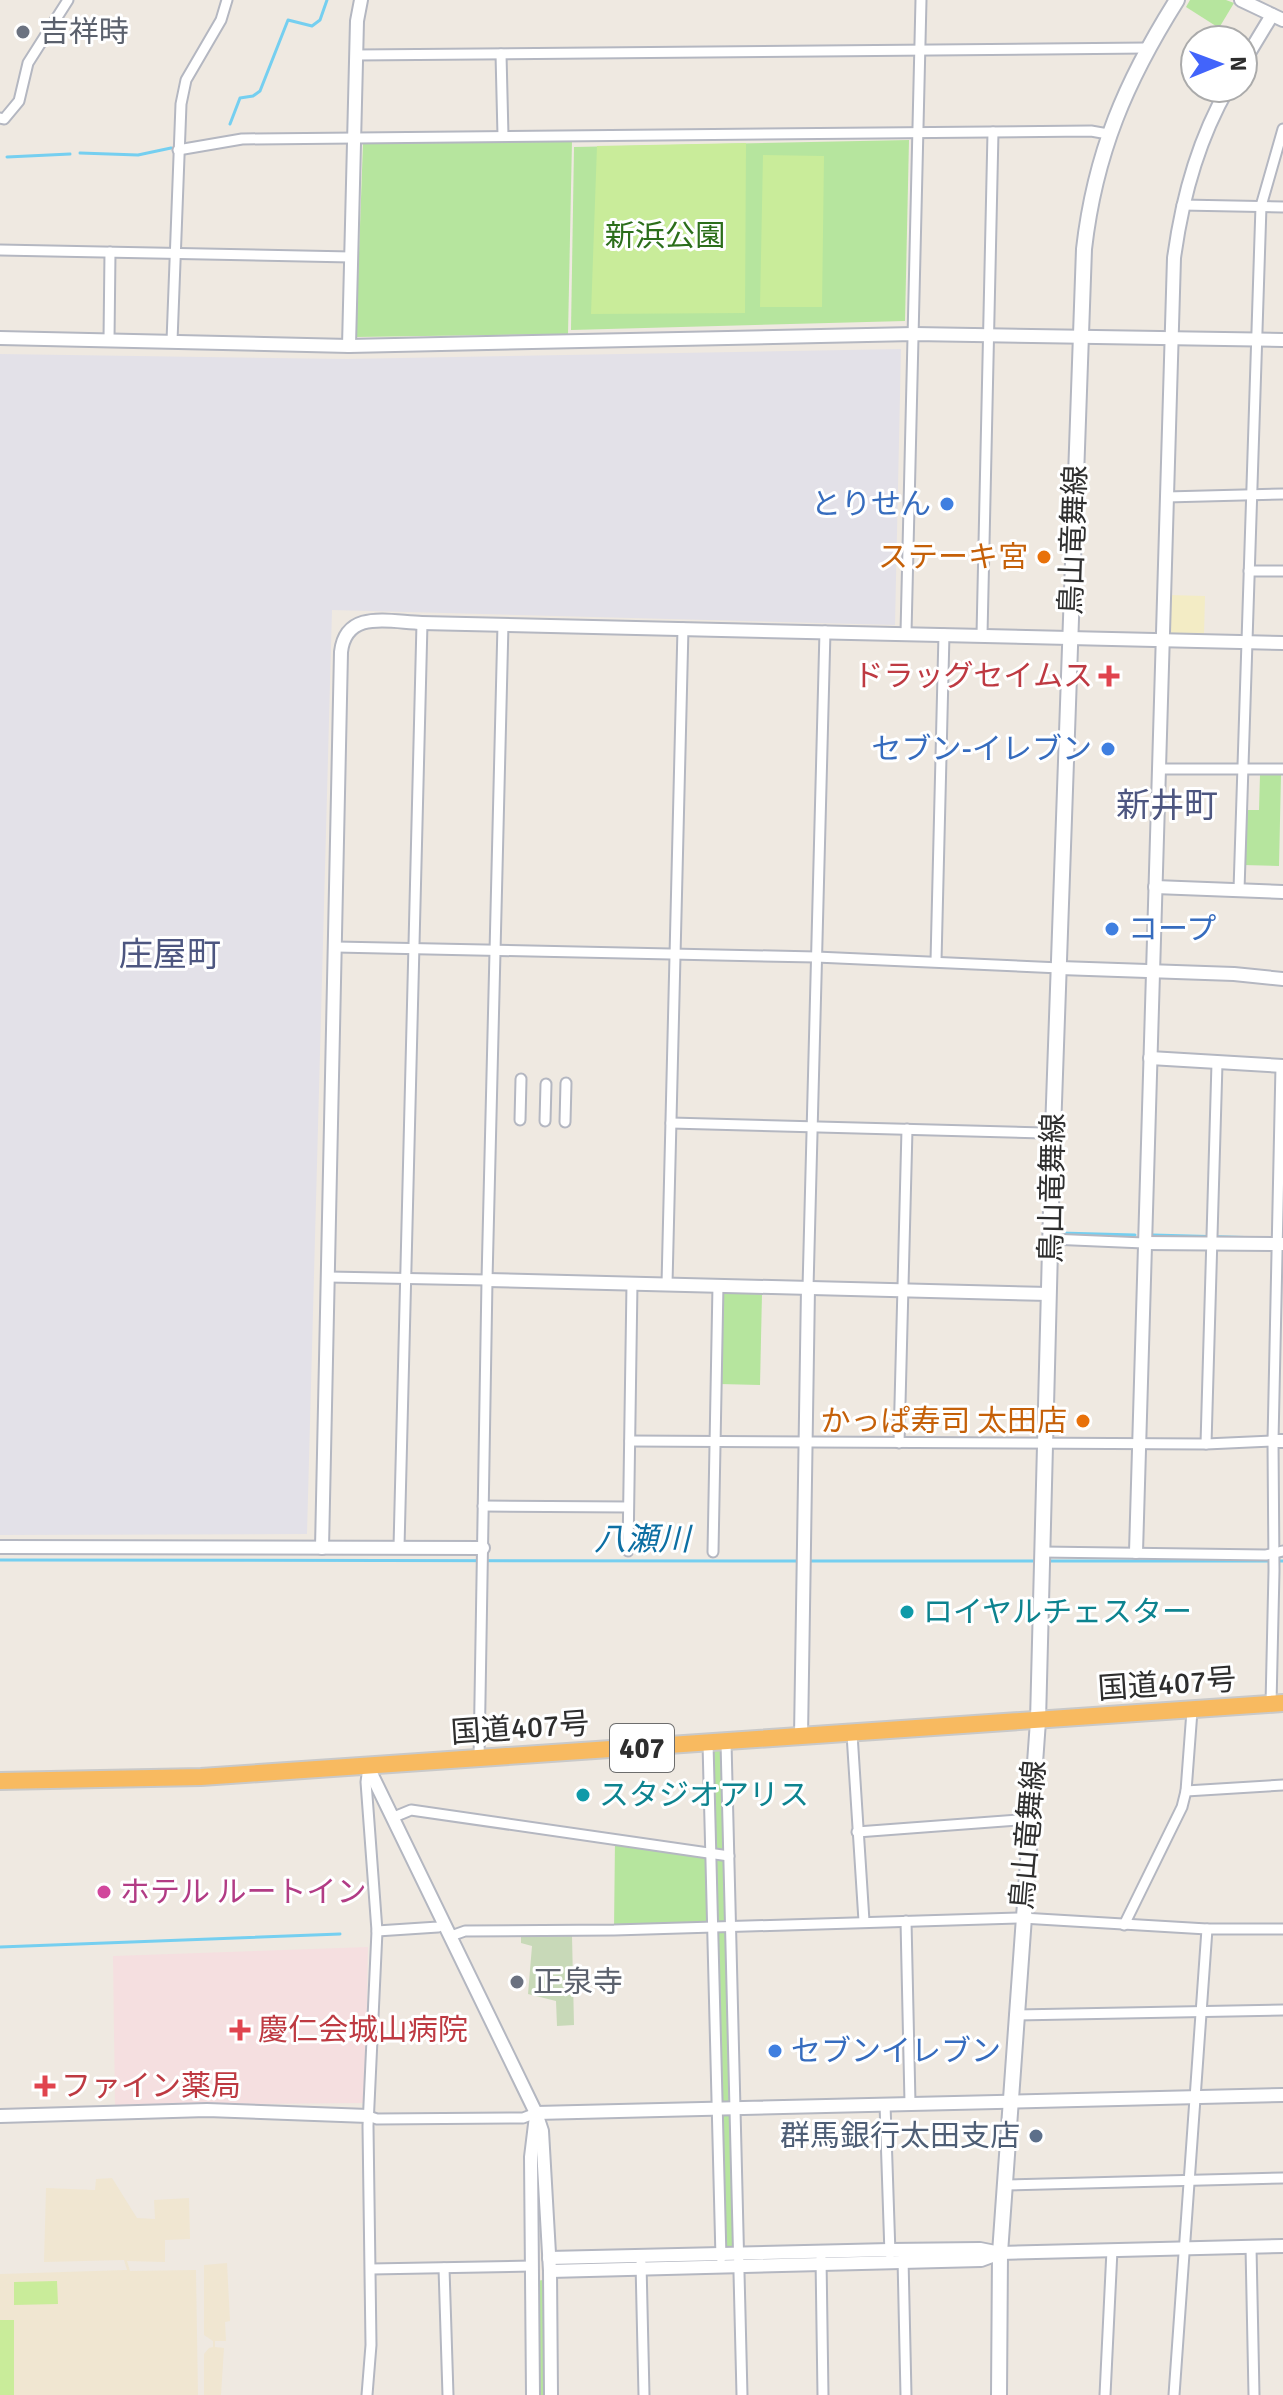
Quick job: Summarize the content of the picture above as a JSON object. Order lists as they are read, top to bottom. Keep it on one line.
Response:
{"streets":{"highway":["国道407号","407"],"main road":["鳥山竜舞線"]},"crossings":[["鳥山竜舞線","国道407号"]],"districts":["新井町","庄屋町"],"water":["八瀬川"],"parks":["新浜公園"],"places":{"other":["吉祥時","とりせん","ステーキ宮","セブン-イレブン","コープ","かっぱ寿司 太田店","ロイヤルチェスター","スタジオアリス","ホテル ルートイン","正泉寺","セブンイレブン","群馬銀行太田支店"],"health":["ドラッグセイムス","慶仁会城山病院","ファイン薬局"]},"north":"right"}
